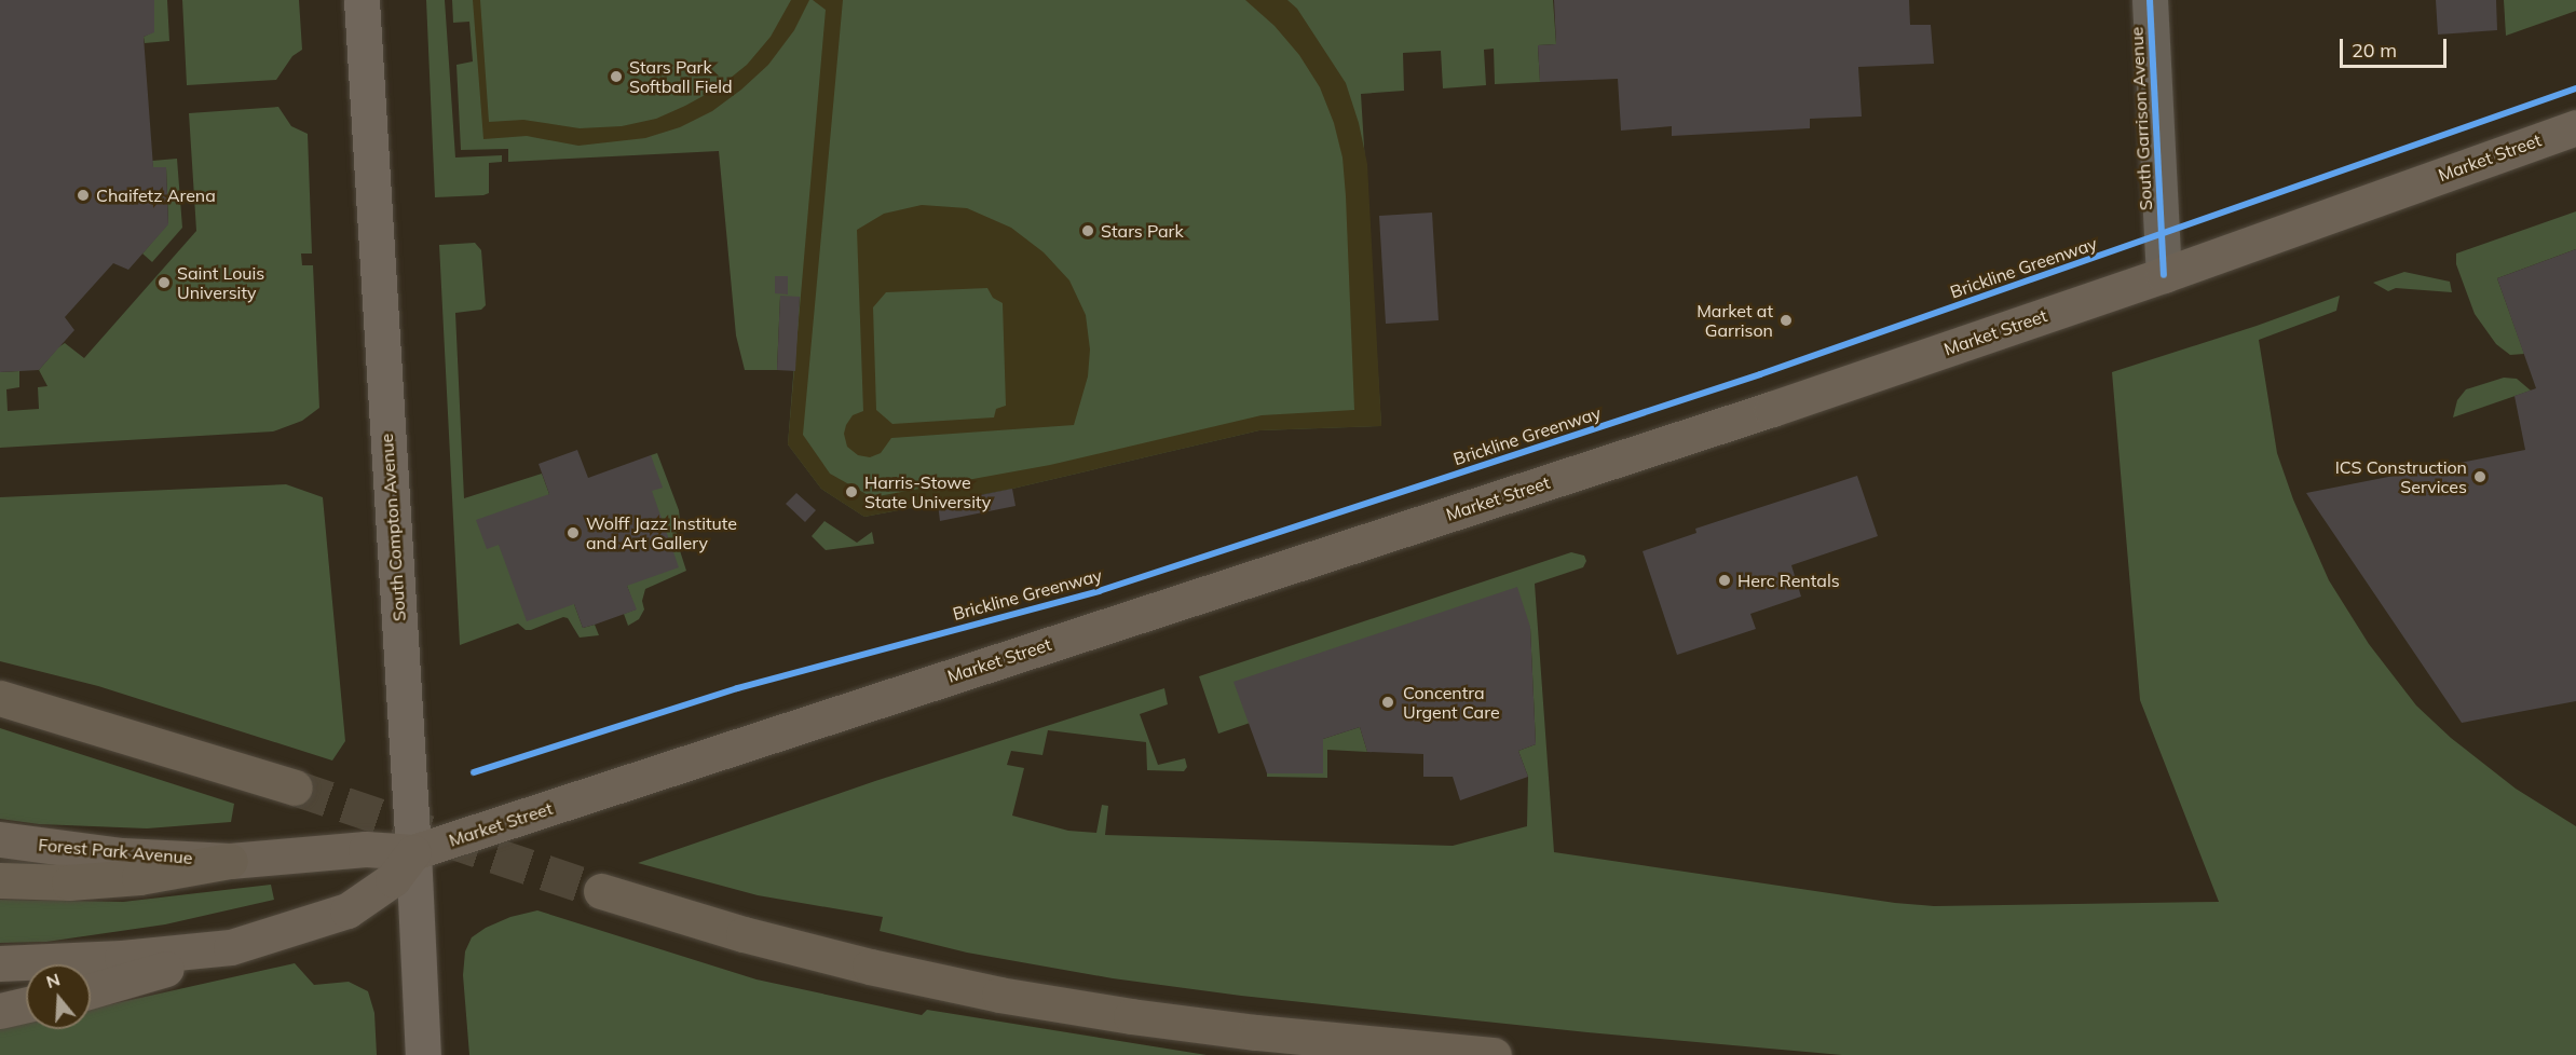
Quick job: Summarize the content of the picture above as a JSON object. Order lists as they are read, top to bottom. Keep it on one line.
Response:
{"streets":{"main road":["Market Street","South Compton Avenue","Forest Park Avenue"],"street":["South Garrison Avenue"],"cycle path":["Brickline Greenway"]},"crossings":[["South Garrison Avenue","Market Street"],["Market Street","South Compton Avenue"],["Market Street","Forest Park Avenue"]],"places":["Stars Park Softball Field","Chaifetz Arena","Stars Park","Saint Louis University","Market at Garrison","ICS Construction Services","Harris-Stowe State University","Wolff Jazz Institute and Art Gallery","Herc Rentals","Concentra Urgent Care"],"scale_bar":"20 m","north":"top"}
